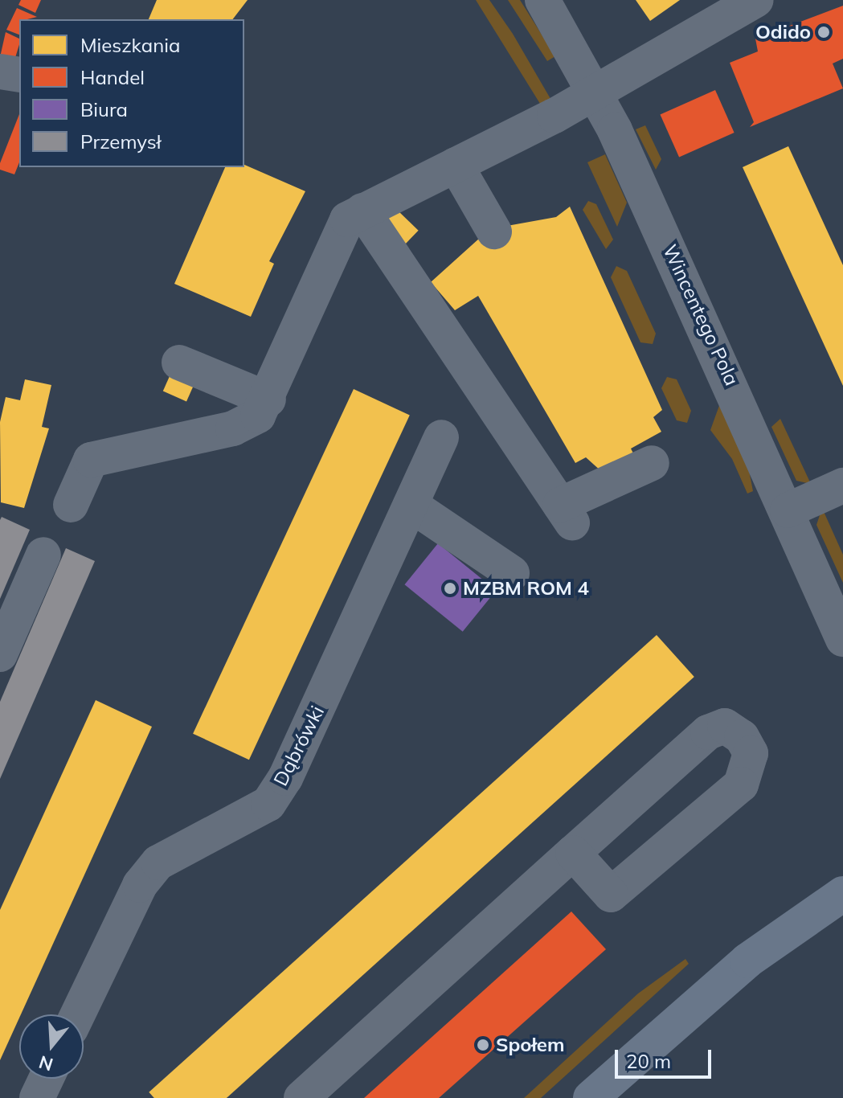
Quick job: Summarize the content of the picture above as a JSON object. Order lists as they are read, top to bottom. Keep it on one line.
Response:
{"streets":{"street":["Wincentego Pola","Dąbrówki"]},"places":["Odido","MZBM ROM 4","Społem"],"legend":["Mieszkania","Handel","Biura","Przemysł"],"scale_bar":"20 m","north":"bottom"}
